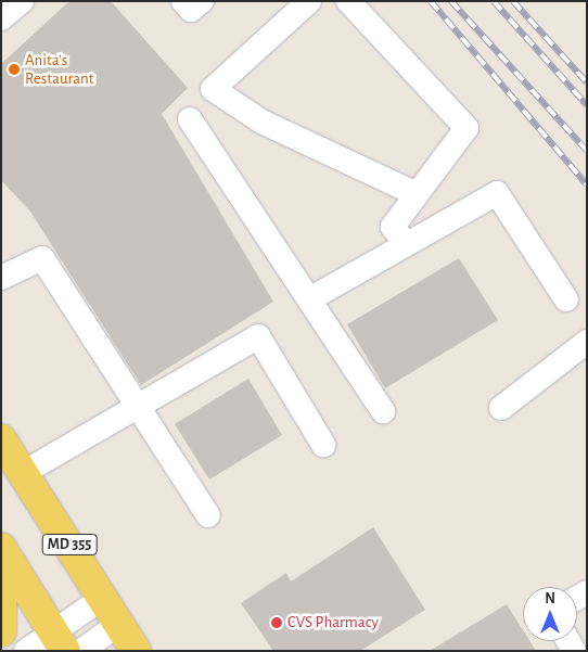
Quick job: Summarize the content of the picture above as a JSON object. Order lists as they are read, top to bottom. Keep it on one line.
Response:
{"streets":{"main road":["MD 355"]},"places":["Anita's Restaurant","CVS Pharmacy"],"north":"top"}
